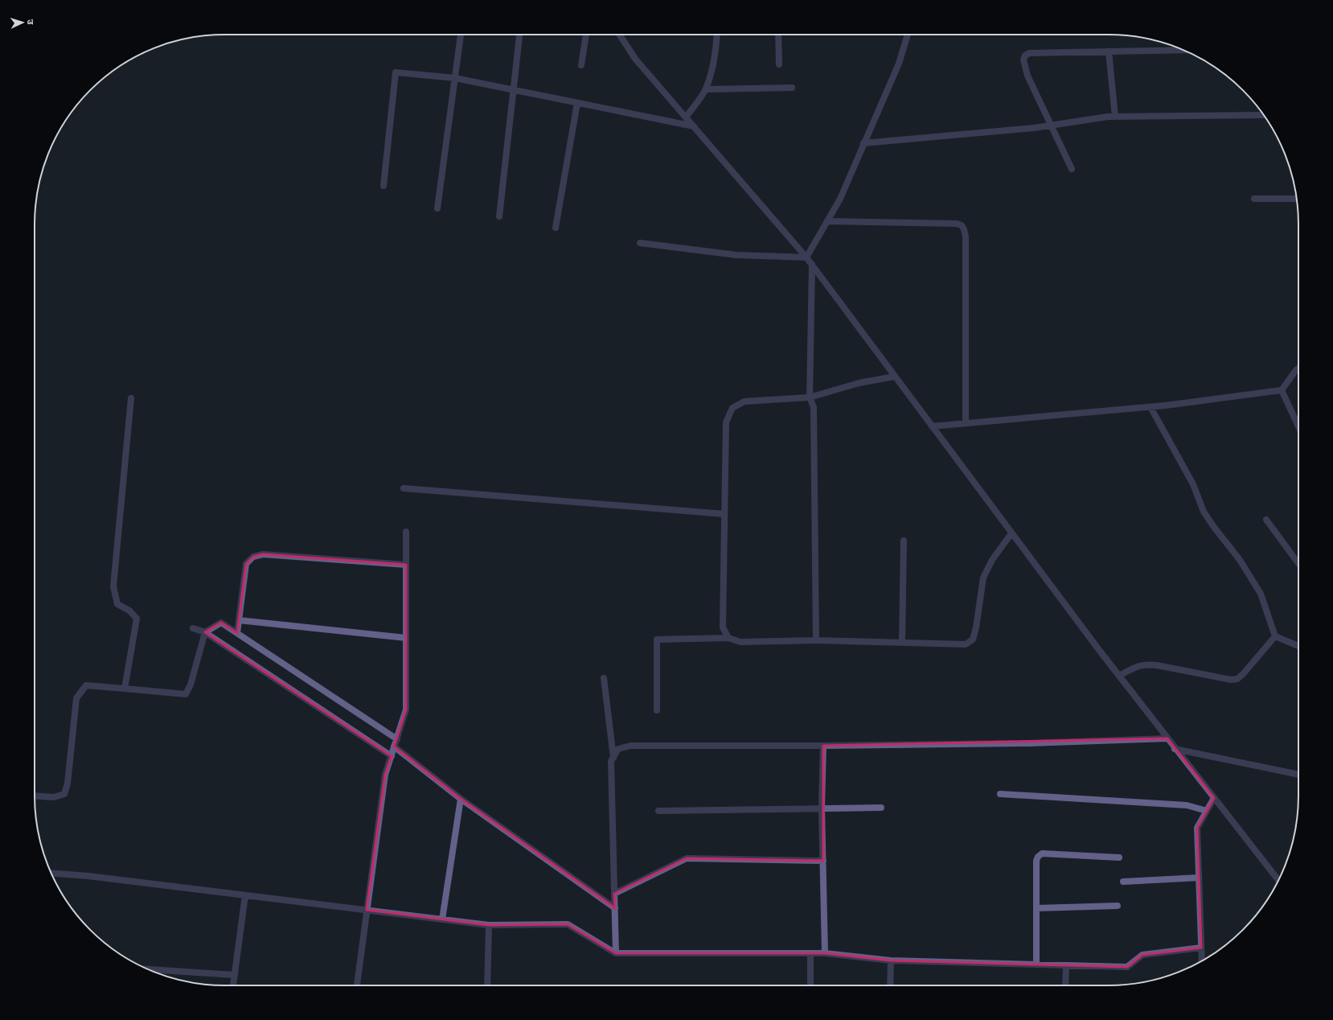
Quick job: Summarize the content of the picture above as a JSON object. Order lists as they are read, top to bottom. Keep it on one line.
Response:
{"north":"right"}
